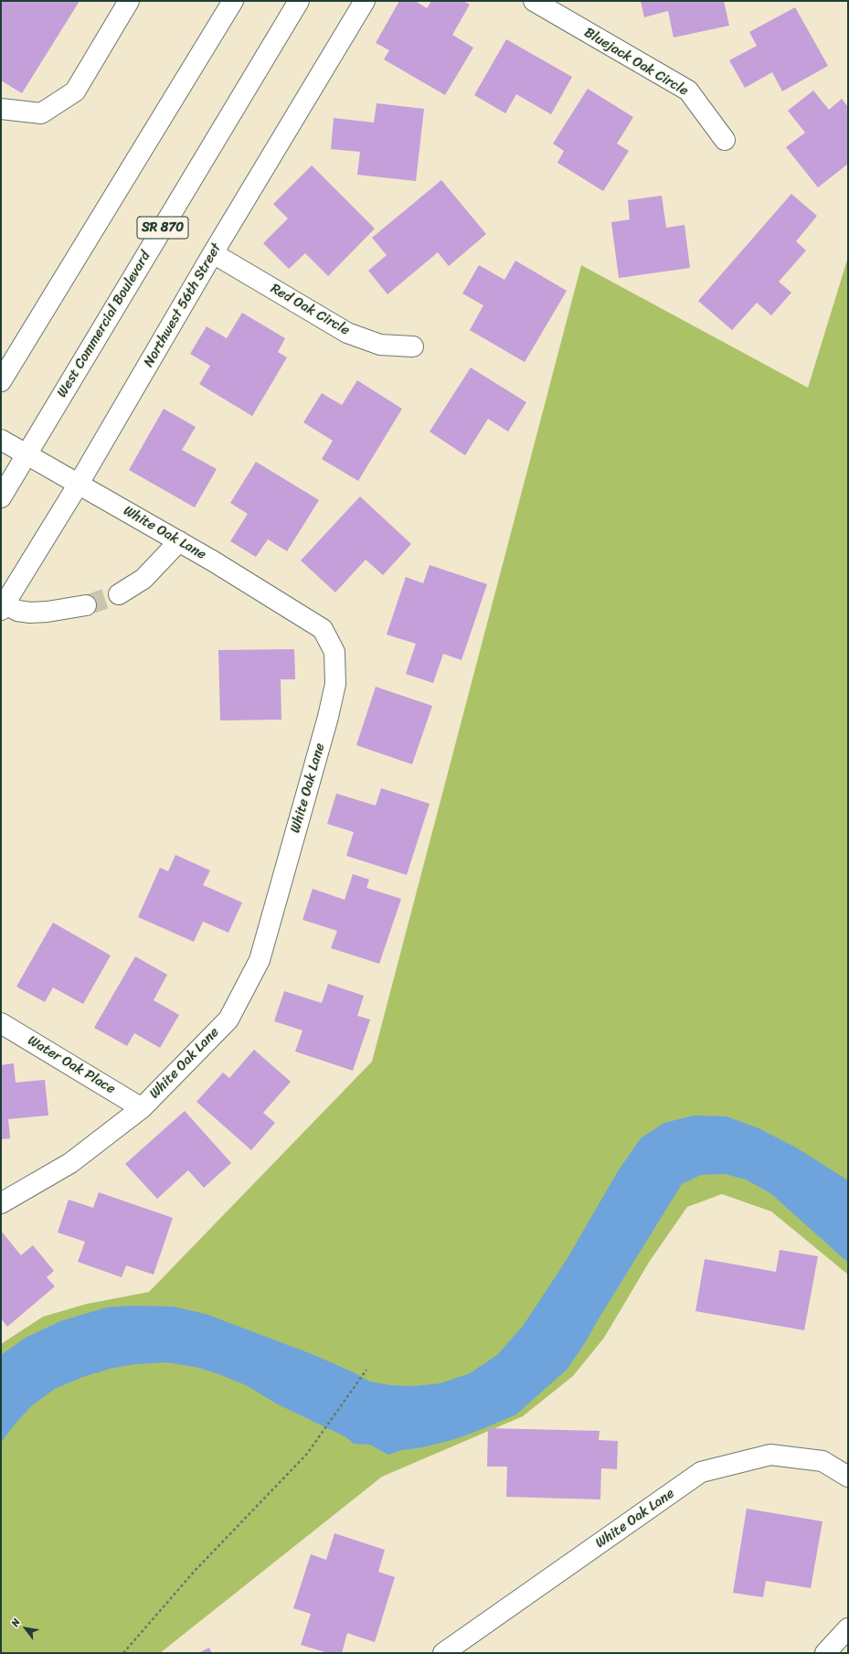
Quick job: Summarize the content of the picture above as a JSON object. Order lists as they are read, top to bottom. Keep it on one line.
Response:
{"streets":{"main road":["Bluejack Oak Circle","SR 870","Northwest 56th Street","Red Oak Circle","West Commercial Boulevard","White Oak Lane","Water Oak Place"]},"crossings":[["Northwest 56th Street","Red Oak Circle"],["Northwest 56th Street","White Oak Lane"],["West Commercial Boulevard","White Oak Lane"],["White Oak Lane","Water Oak Place"]],"north":"top left"}
